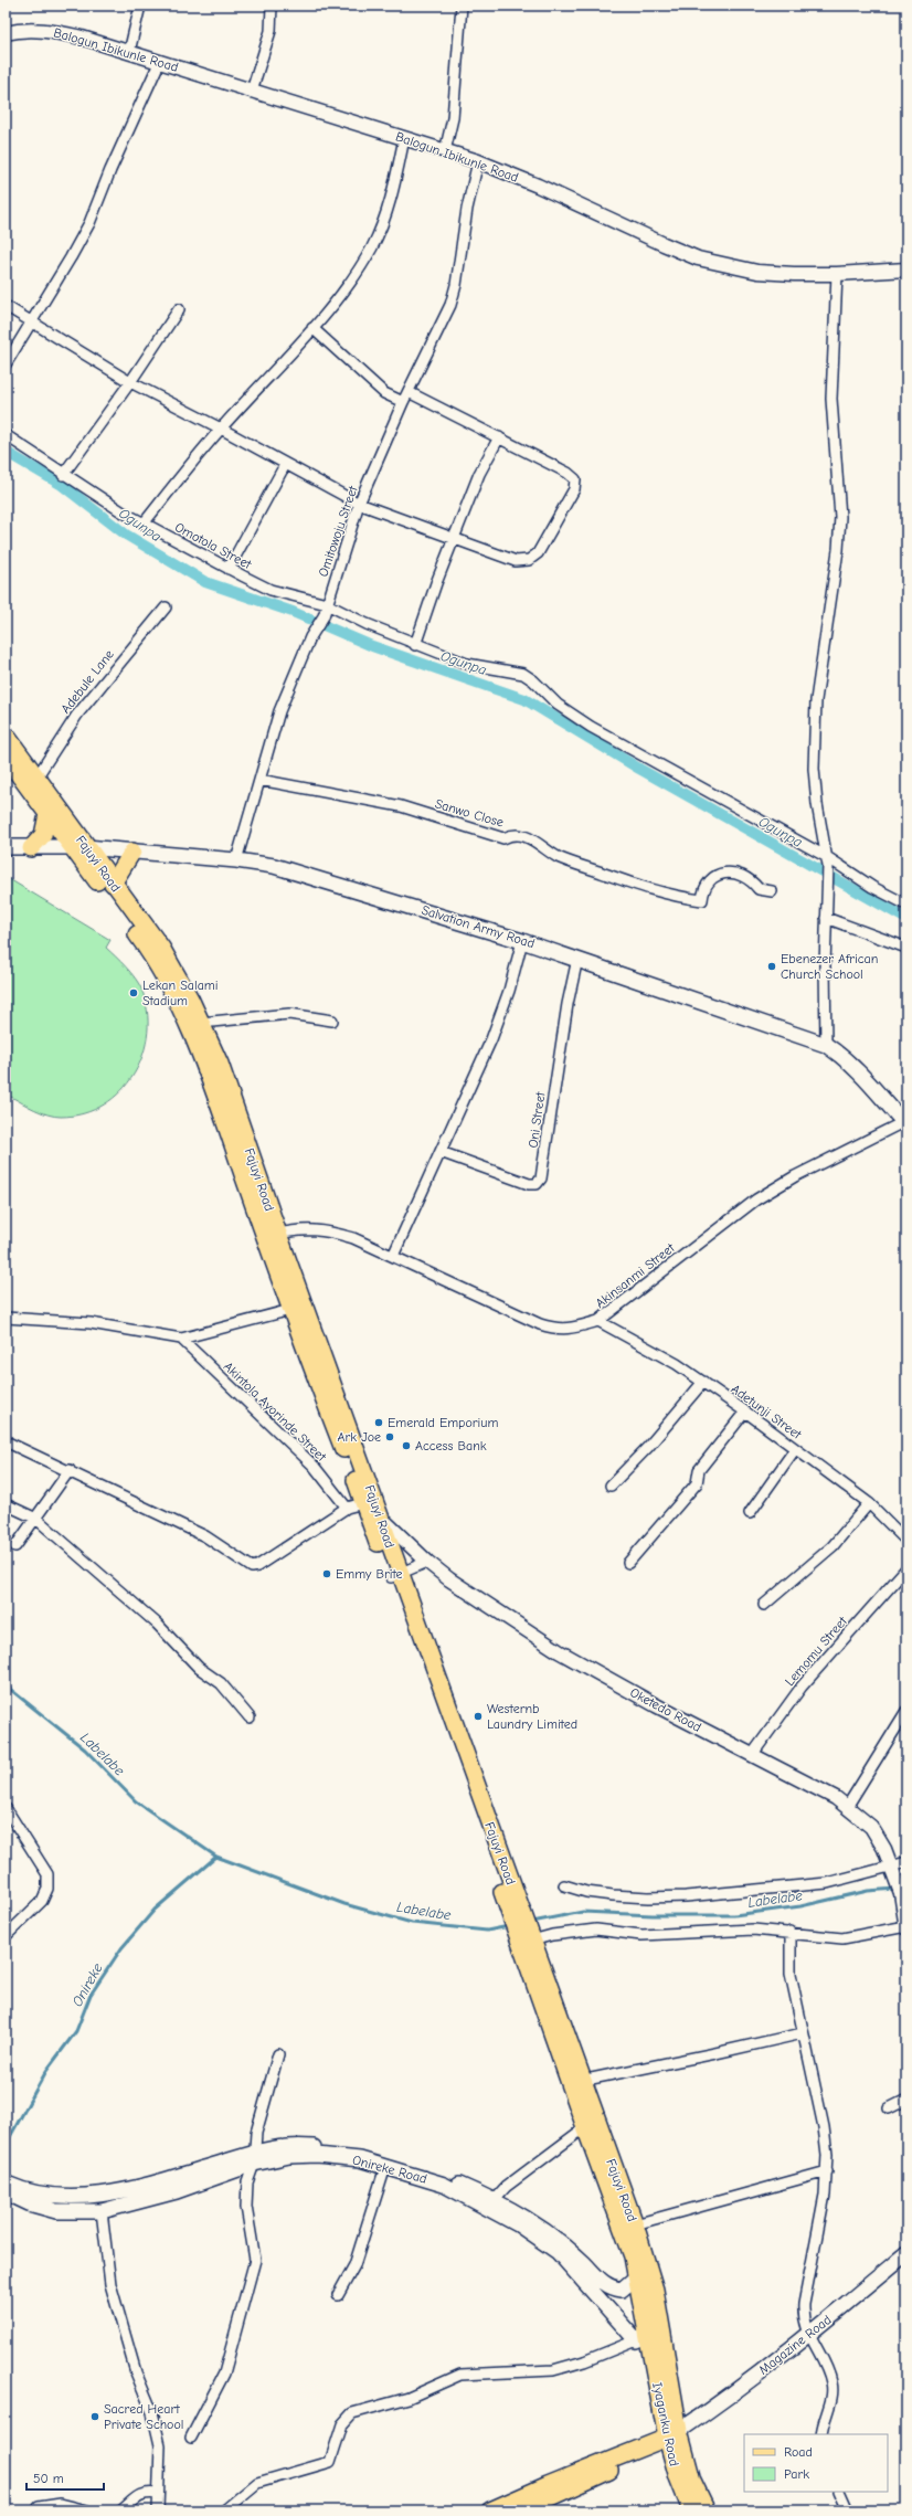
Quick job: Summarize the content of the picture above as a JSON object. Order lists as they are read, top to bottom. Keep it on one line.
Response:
{"streets":{"main road":["Fajuyi Road","Salvation Army Road","Onireke Road","Magazine Road","Iyaganku Road"],"street":["Balogun Ibikunle Road","Omitowoju Street","Omotola Street","Adebule Lane","Sanwo Close","Oni Street","Akinsanmi Street","Akintola Ayorinde Street","Adetunji Street","Lemomu Street","Oketedo Road"]},"crossings":[["Balogun Ibikunle Road","Omitowoju Street"],["Omitowoju Street","Omotola Street"],["Omitowoju Street","Sanwo Close"],["Omitowoju Street","Salvation Army Road"],["Adebule Lane","Fajuyi Road"],["Fajuyi Road","Salvation Army Road"],["Fajuyi Road","Akinsanmi Street"],["Fajuyi Road","Oketedo Road"],["Fajuyi Road","Onireke Road"],["Fajuyi Road","Iyaganku Road"],["Salvation Army Road","Oni Street"],["Salvation Army Road","Akinsanmi Street"],["Akinsanmi Street","Adetunji Street"],["Lemomu Street","Oketedo Road"],["Onireke Road","Iyaganku Road"],["Magazine Road","Iyaganku Road"]],"water":["Ogunpa","Labelabe","Onireke"],"places":["Ebenezer African Church School","Lekan Salami Stadium","Emerald Emporium","Ark Joe","Access Bank","Emmy Brite","Westernb Laundry Limited","Sacred Heart Private School"],"legend":["Road","Park"],"scale_bar":"50 m"}
